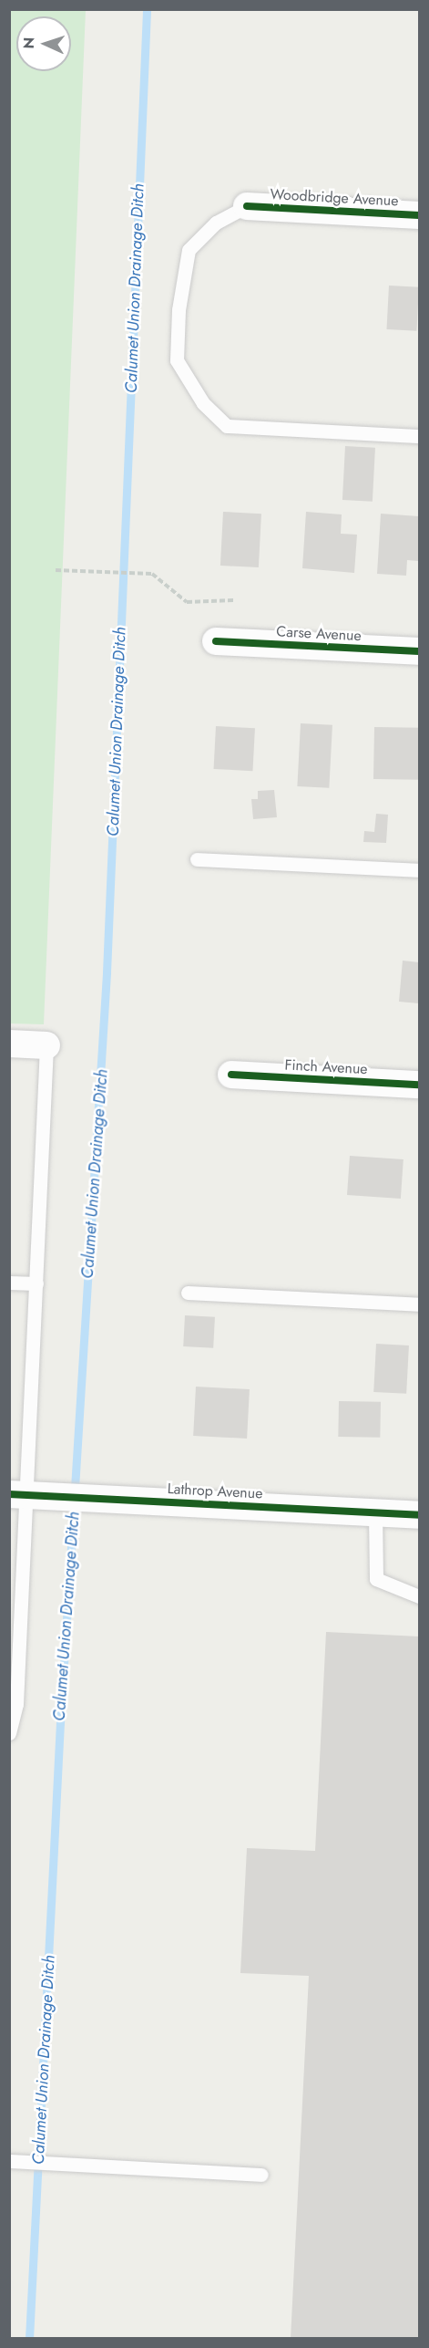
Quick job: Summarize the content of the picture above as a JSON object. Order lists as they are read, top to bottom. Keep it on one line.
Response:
{"streets":{"street":["Woodbridge Avenue","Carse Avenue","Finch Avenue","Lathrop Avenue"]},"water":["Calumet Union Drainage Ditch"],"north":"left"}
